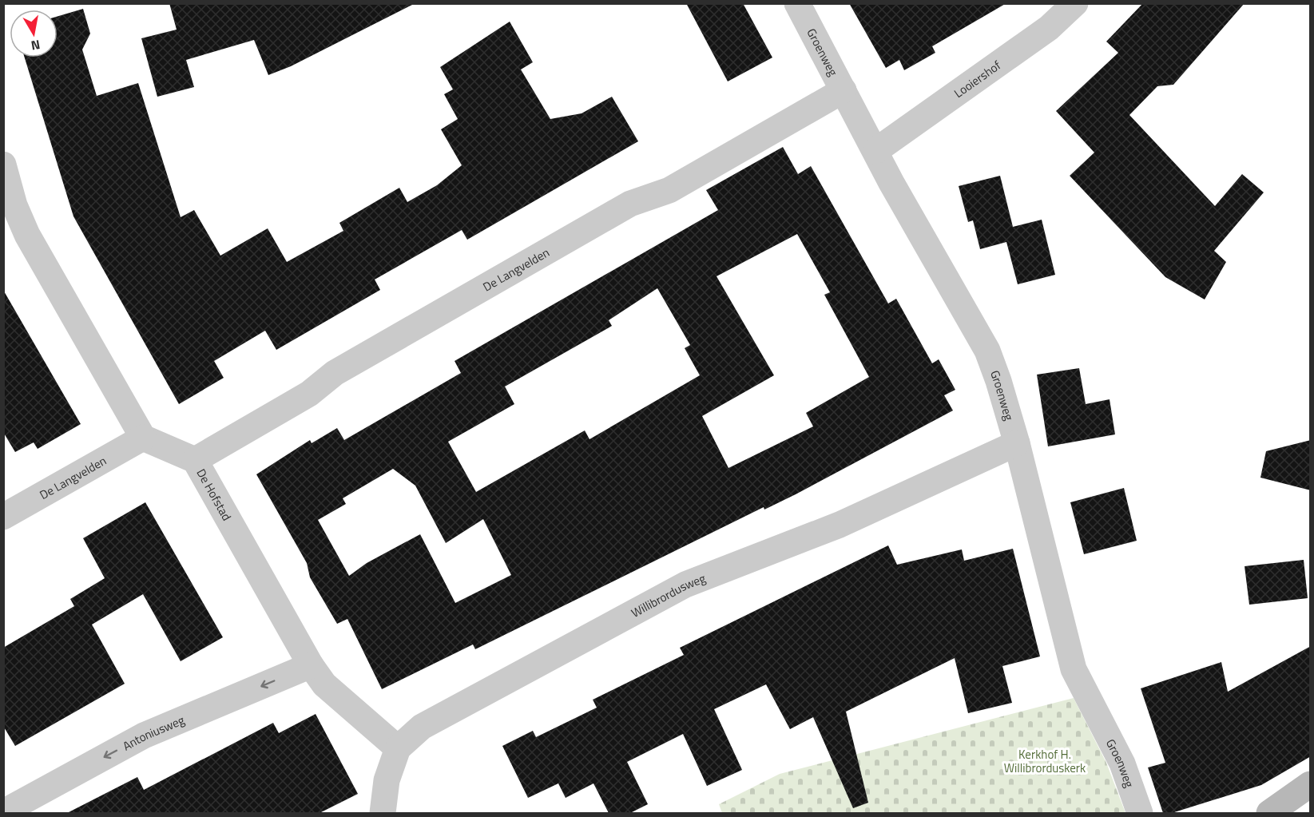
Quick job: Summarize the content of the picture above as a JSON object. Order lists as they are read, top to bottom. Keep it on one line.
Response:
{"streets":{"street":["Groenweg","Looiershof","De Langvelden","De Hofstad","Willibrordusweg","Antoniusweg"]},"crossings":[["Groenweg","Looiershof"],["Groenweg","De Langvelden"],["Groenweg","Willibrordusweg"],["De Langvelden","De Hofstad"],["De Hofstad","Willibrordusweg"],["De Hofstad","Antoniusweg"]],"one_way":["Antoniusweg"],"parks":["Kerkhof H. Willibrorduskerk"],"north":"bottom"}
